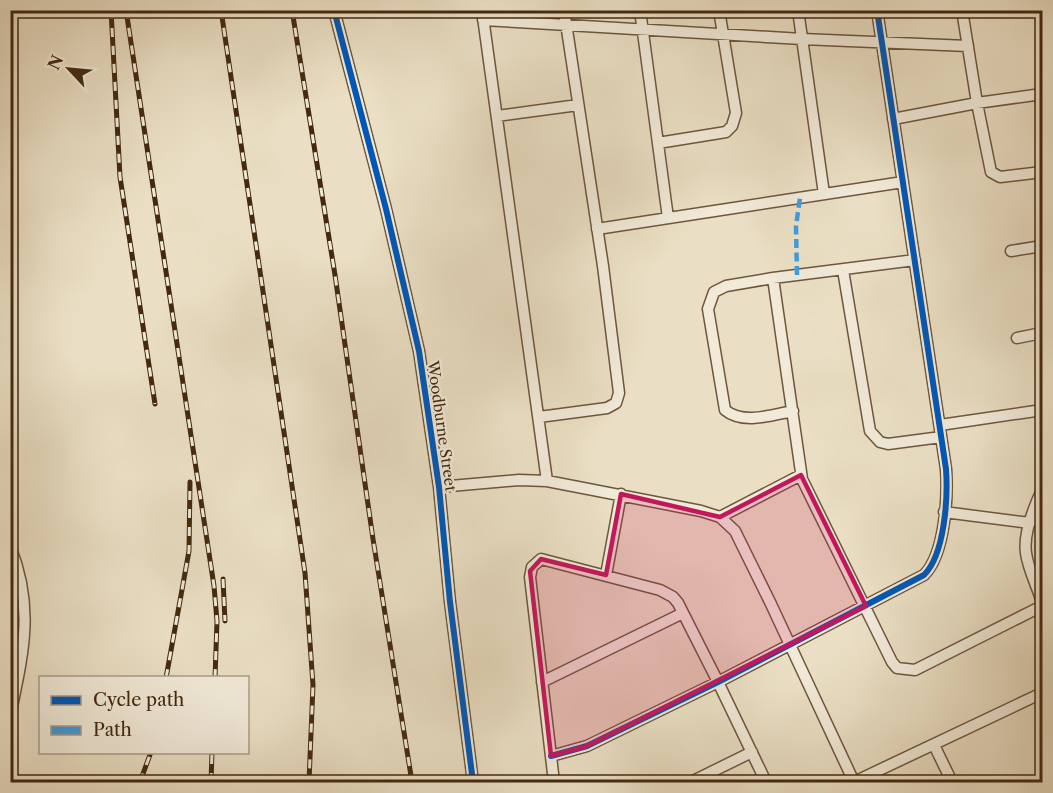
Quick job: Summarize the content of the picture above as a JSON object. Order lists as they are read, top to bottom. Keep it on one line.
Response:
{"streets":{"street":["Woodburne Street"]},"legend":["Cycle path","Path"],"north":"top left"}
